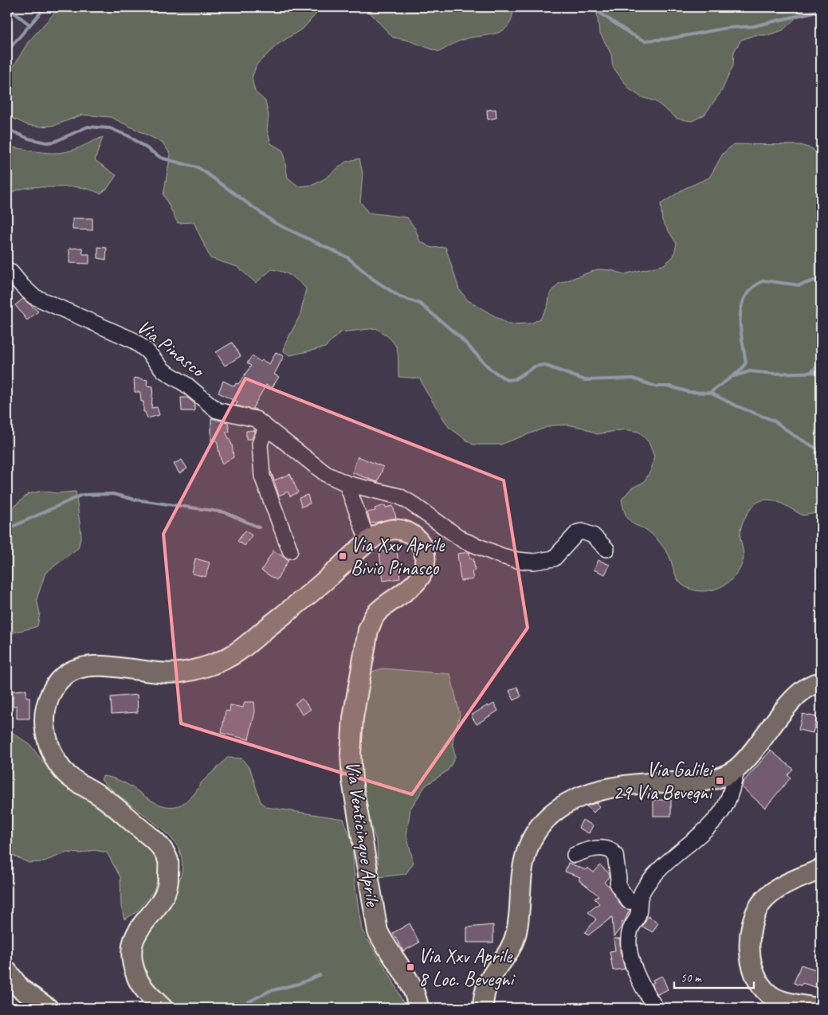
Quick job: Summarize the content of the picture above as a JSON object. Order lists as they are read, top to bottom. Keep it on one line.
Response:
{"streets":{"main road":["Via Venticinque Aprile"],"street":["Via Pinasco"]},"places":{"transit":["Via Xxv Aprile Bivio Pinasco","Via Galilei 29 Via Bevegni","Via Xxv Aprile 8 Loc. Bevegni"]},"scale_bar":"50 m"}
